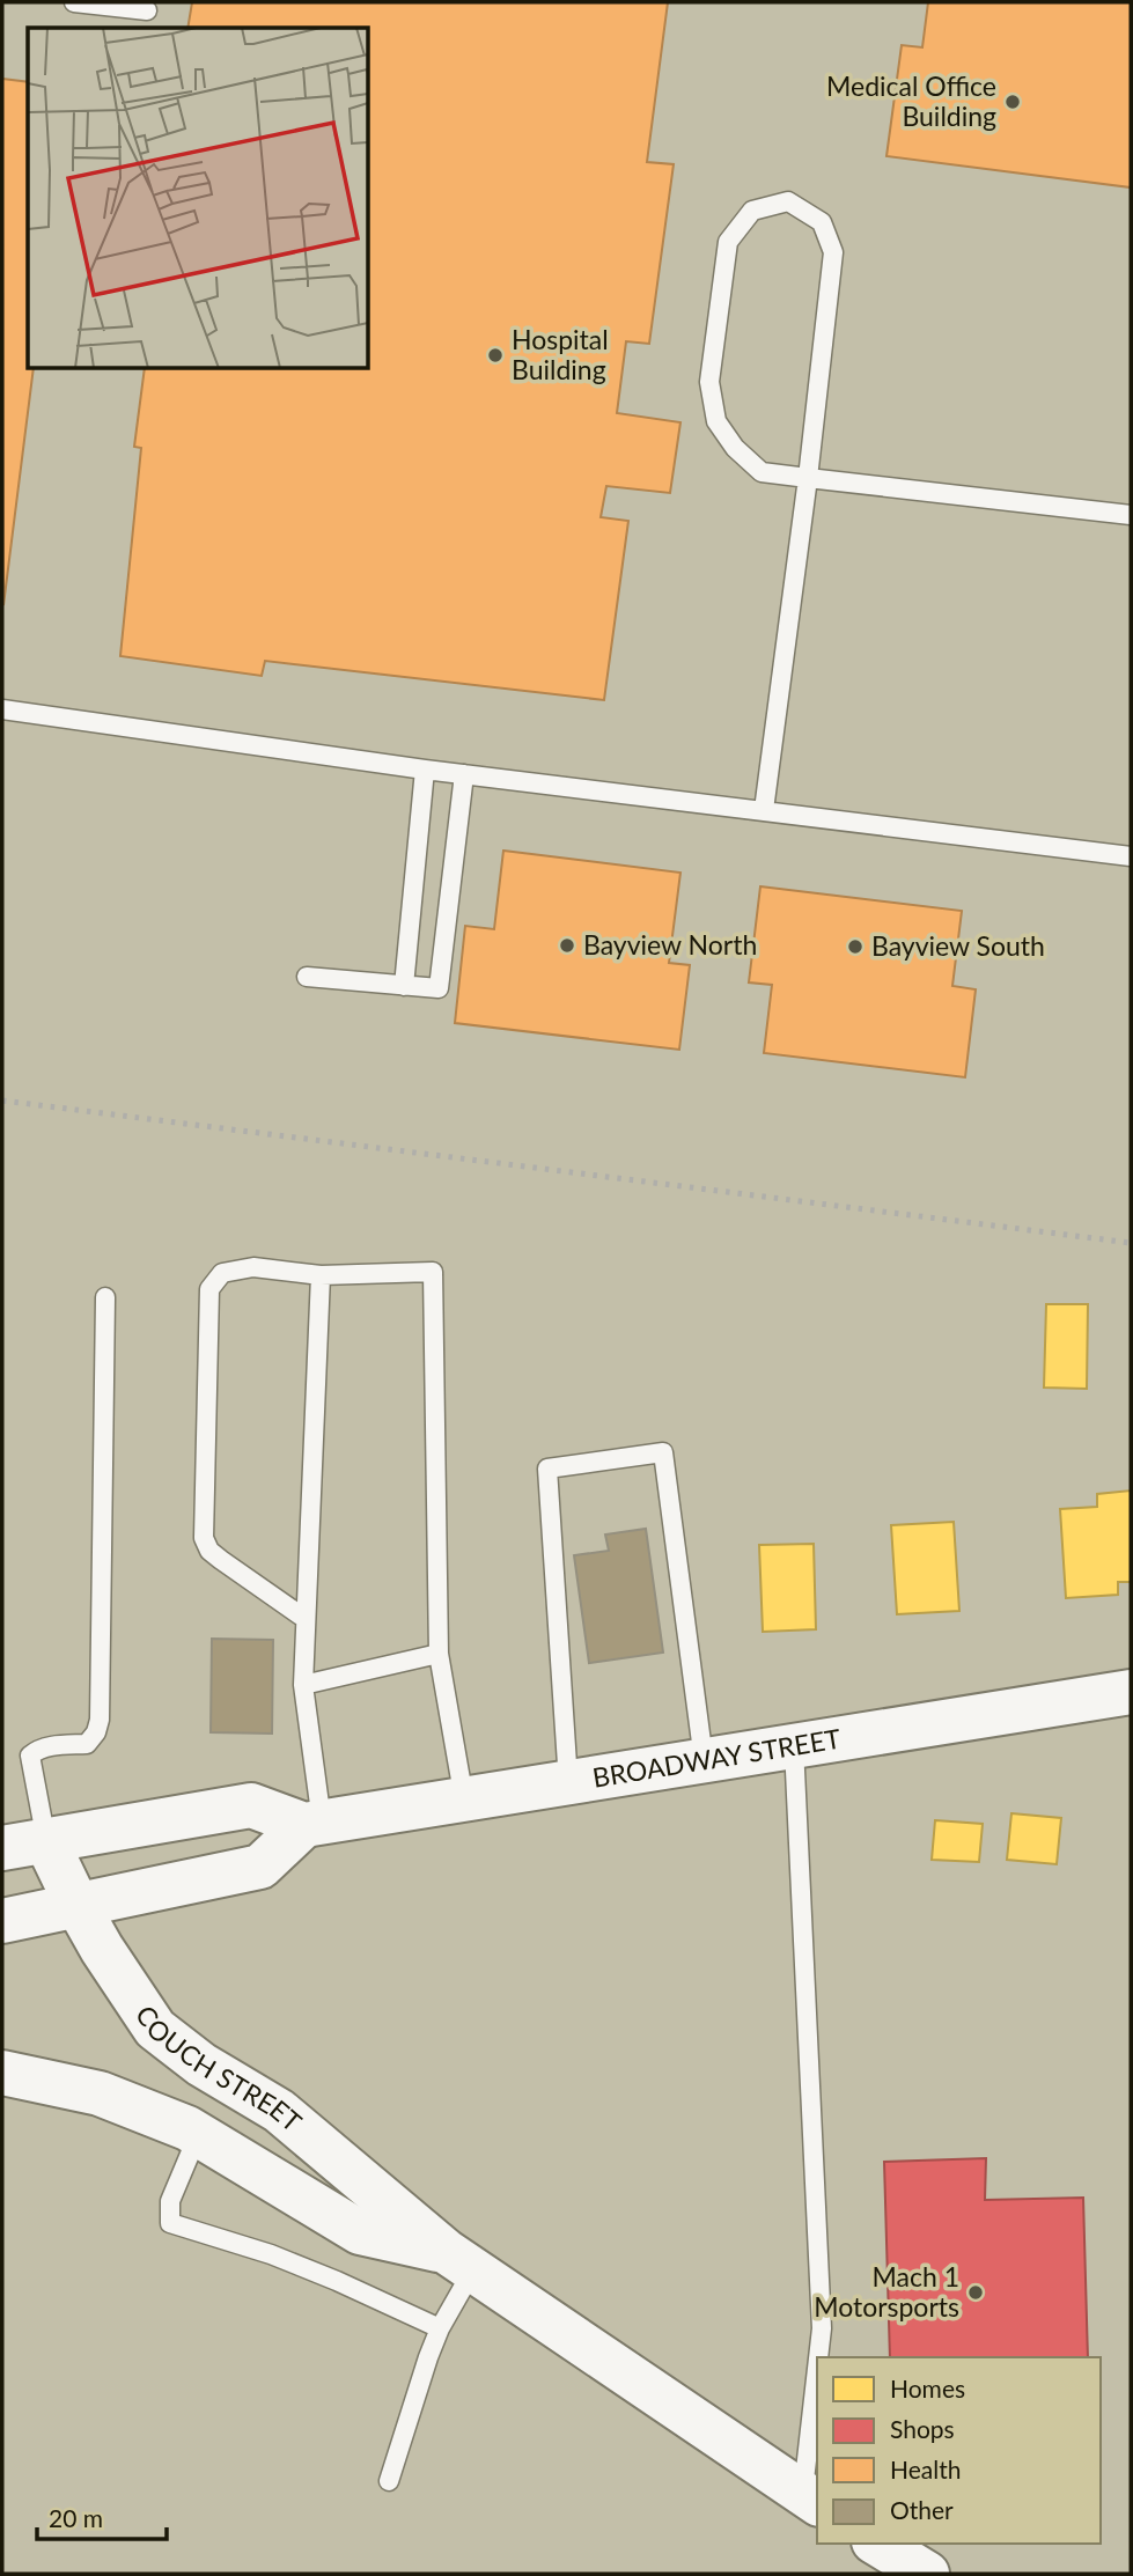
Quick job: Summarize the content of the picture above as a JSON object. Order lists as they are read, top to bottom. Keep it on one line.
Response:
{"streets":{"street":["BROADWAY STREET","COUCH STREET"]},"crossings":[["BROADWAY STREET","COUCH STREET"]],"places":["Medical Office Building","Hospital Building","Bayview North","Bayview South","Mach 1 Motorsports"],"legend":["Homes","Shops","Health","Other"],"scale_bar":"20 m"}
